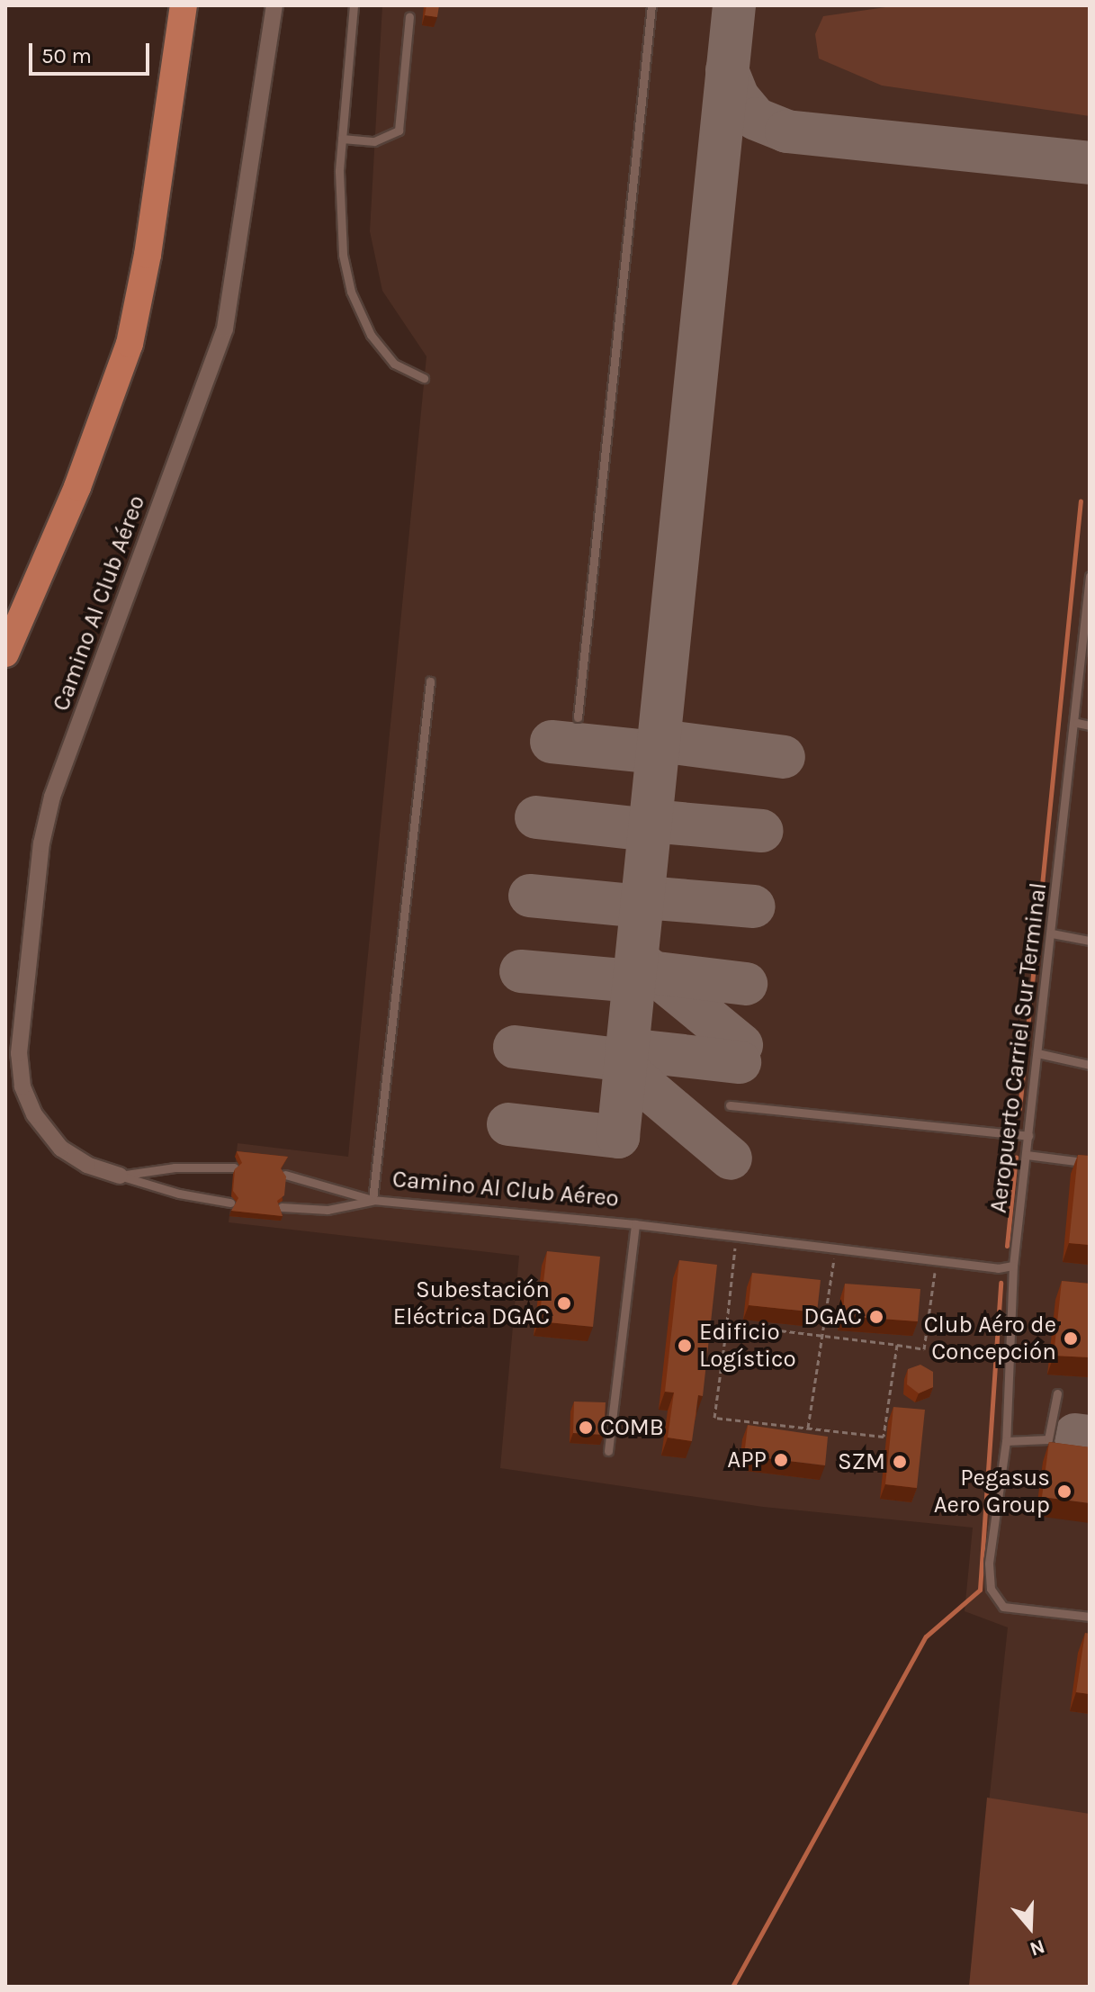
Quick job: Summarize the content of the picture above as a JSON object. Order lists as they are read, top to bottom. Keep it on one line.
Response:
{"streets":{"street":["Camino Al Club Aéreo"],"lane":["Aeropuerto Carriel Sur Terminal"]},"crossings":[["Camino Al Club Aéreo","Aeropuerto Carriel Sur Terminal"]],"places":["Subestación Eléctrica DGAC","DGAC","Club Aéro de Concepción","Edificio Logístico","COMB","APP","SZM","Pegasus Aero Group"],"scale_bar":"50 m","north":"bottom"}
